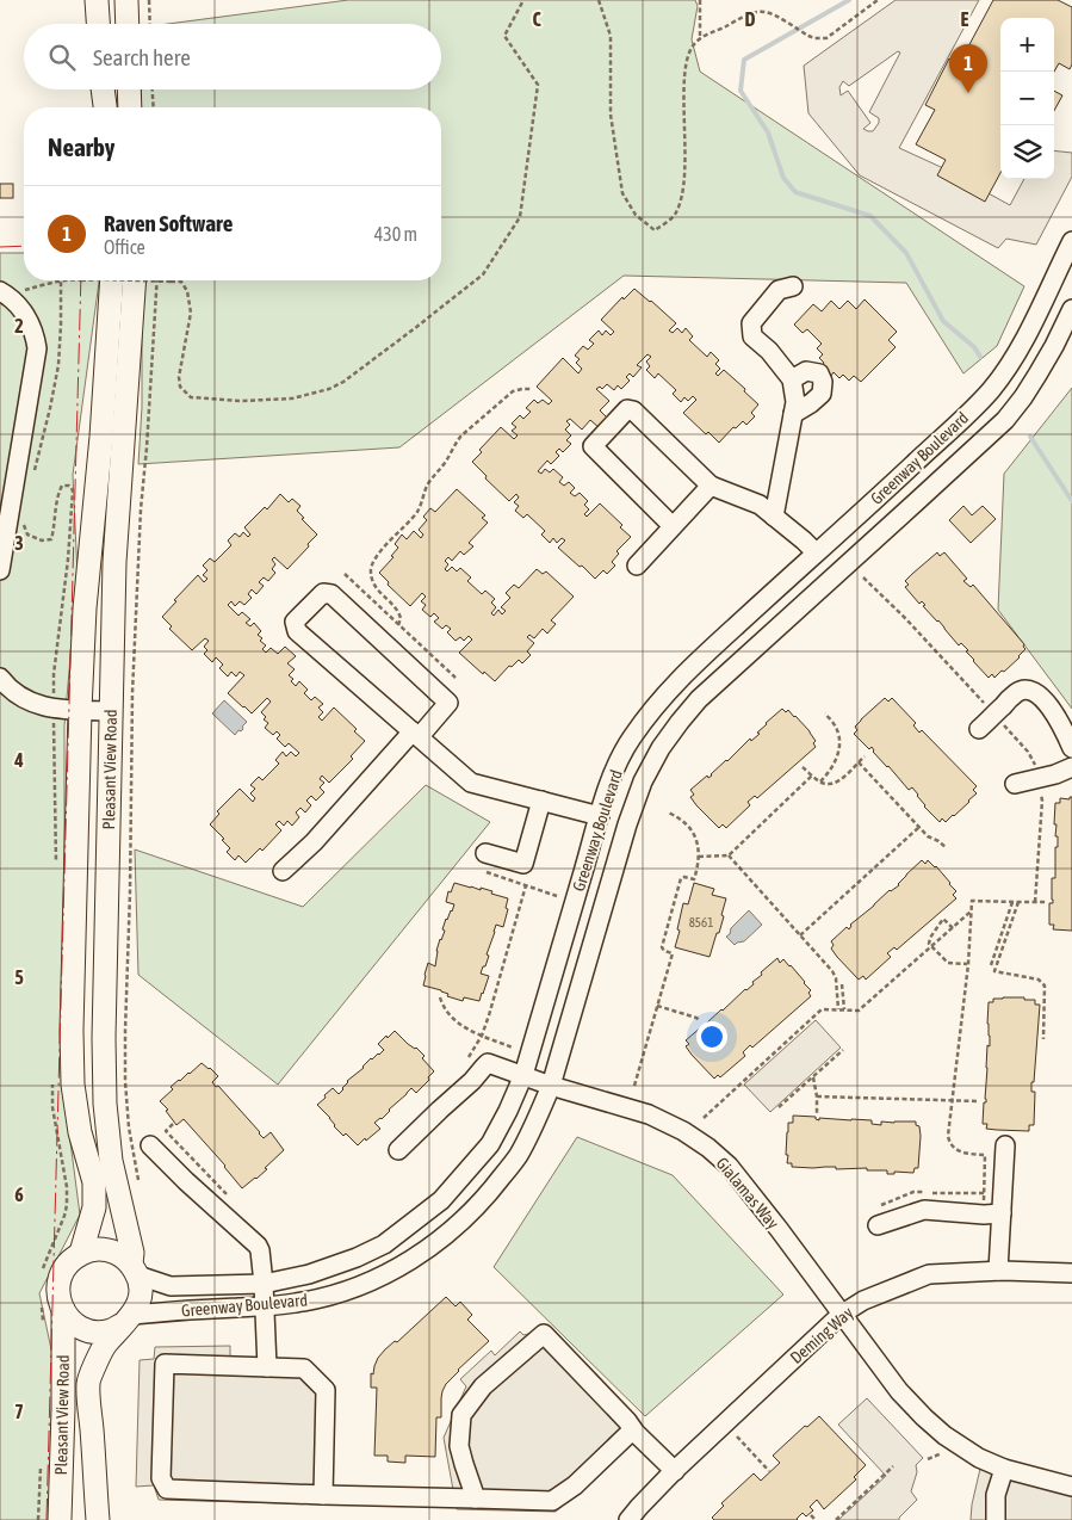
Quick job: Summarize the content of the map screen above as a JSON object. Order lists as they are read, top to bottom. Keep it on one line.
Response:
{"streets":{"main road":["Pleasant View Road"],"street":["Greenway Boulevard","Gialamas Way","Deming Way"]},"crossings":[["Greenway Boulevard","Pleasant View Road"],["Greenway Boulevard","Gialamas Way"],["Gialamas Way","Deming Way"]],"house_numbers":["8561"],"page":{"map_buttons":["+","−"],"search":"Search here","pins":"1","heading":"Nearby","list":[{"mark":"1","name":"Raven Software","note":"Office","value":"430 m"}]},"grid":{"columns":["C","D","E"],"rows":["2","3","4","5","6","7"]}}
